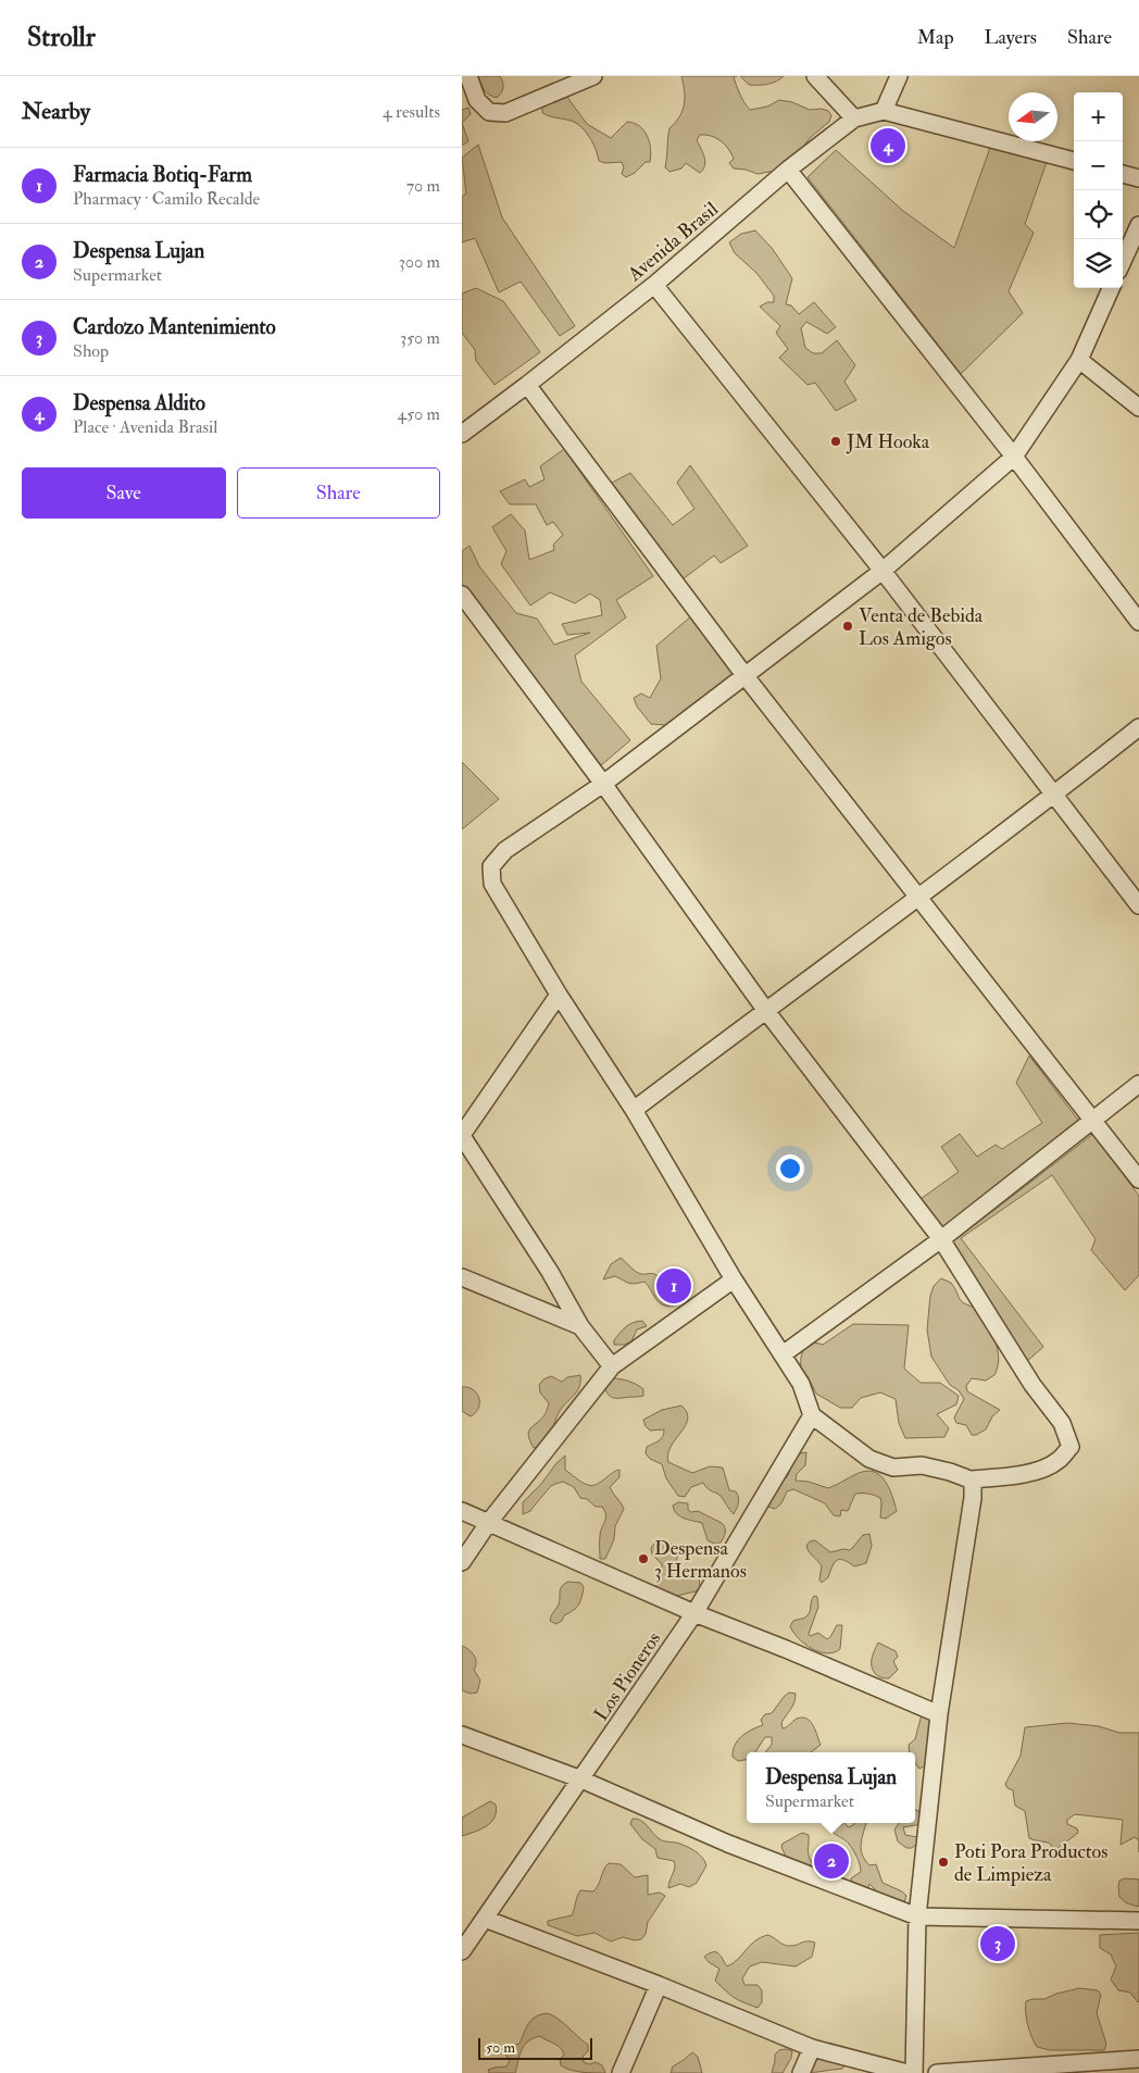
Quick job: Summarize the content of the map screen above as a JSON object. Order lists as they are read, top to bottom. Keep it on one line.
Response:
{"streets":{"street":["Avenida Brasil","Los Pioneros"]},"places":["JM Hooka","Venta de Bebida Los Amigos","Despensa 3 Hermanos","Poti Pora Productos de Limpieza"],"scale_bar":"50 m","north":"left","page":{"header":"Strollr","nav":["Map","Layers","Share"],"heading":["Nearby","4 results"],"map_buttons":["+","−"],"pins":["4","1","2","3"],"list":[{"mark":"1","name":"Farmacia Botiq-Farm","note":"Pharmacy · Camilo Recalde","value":"70 m"},{"mark":"2","name":"Despensa Lujan","note":"Supermarket","value":"300 m"},{"mark":"3","name":"Cardozo Mantenimiento","note":"Shop","value":"350 m"},{"mark":"4","name":"Despensa Aldito","note":"Place · Avenida Brasil","value":"450 m"}],"buttons":["Save","Share"],"popup":["Despensa Lujan","Supermarket"],"scale":"50 m"}}
